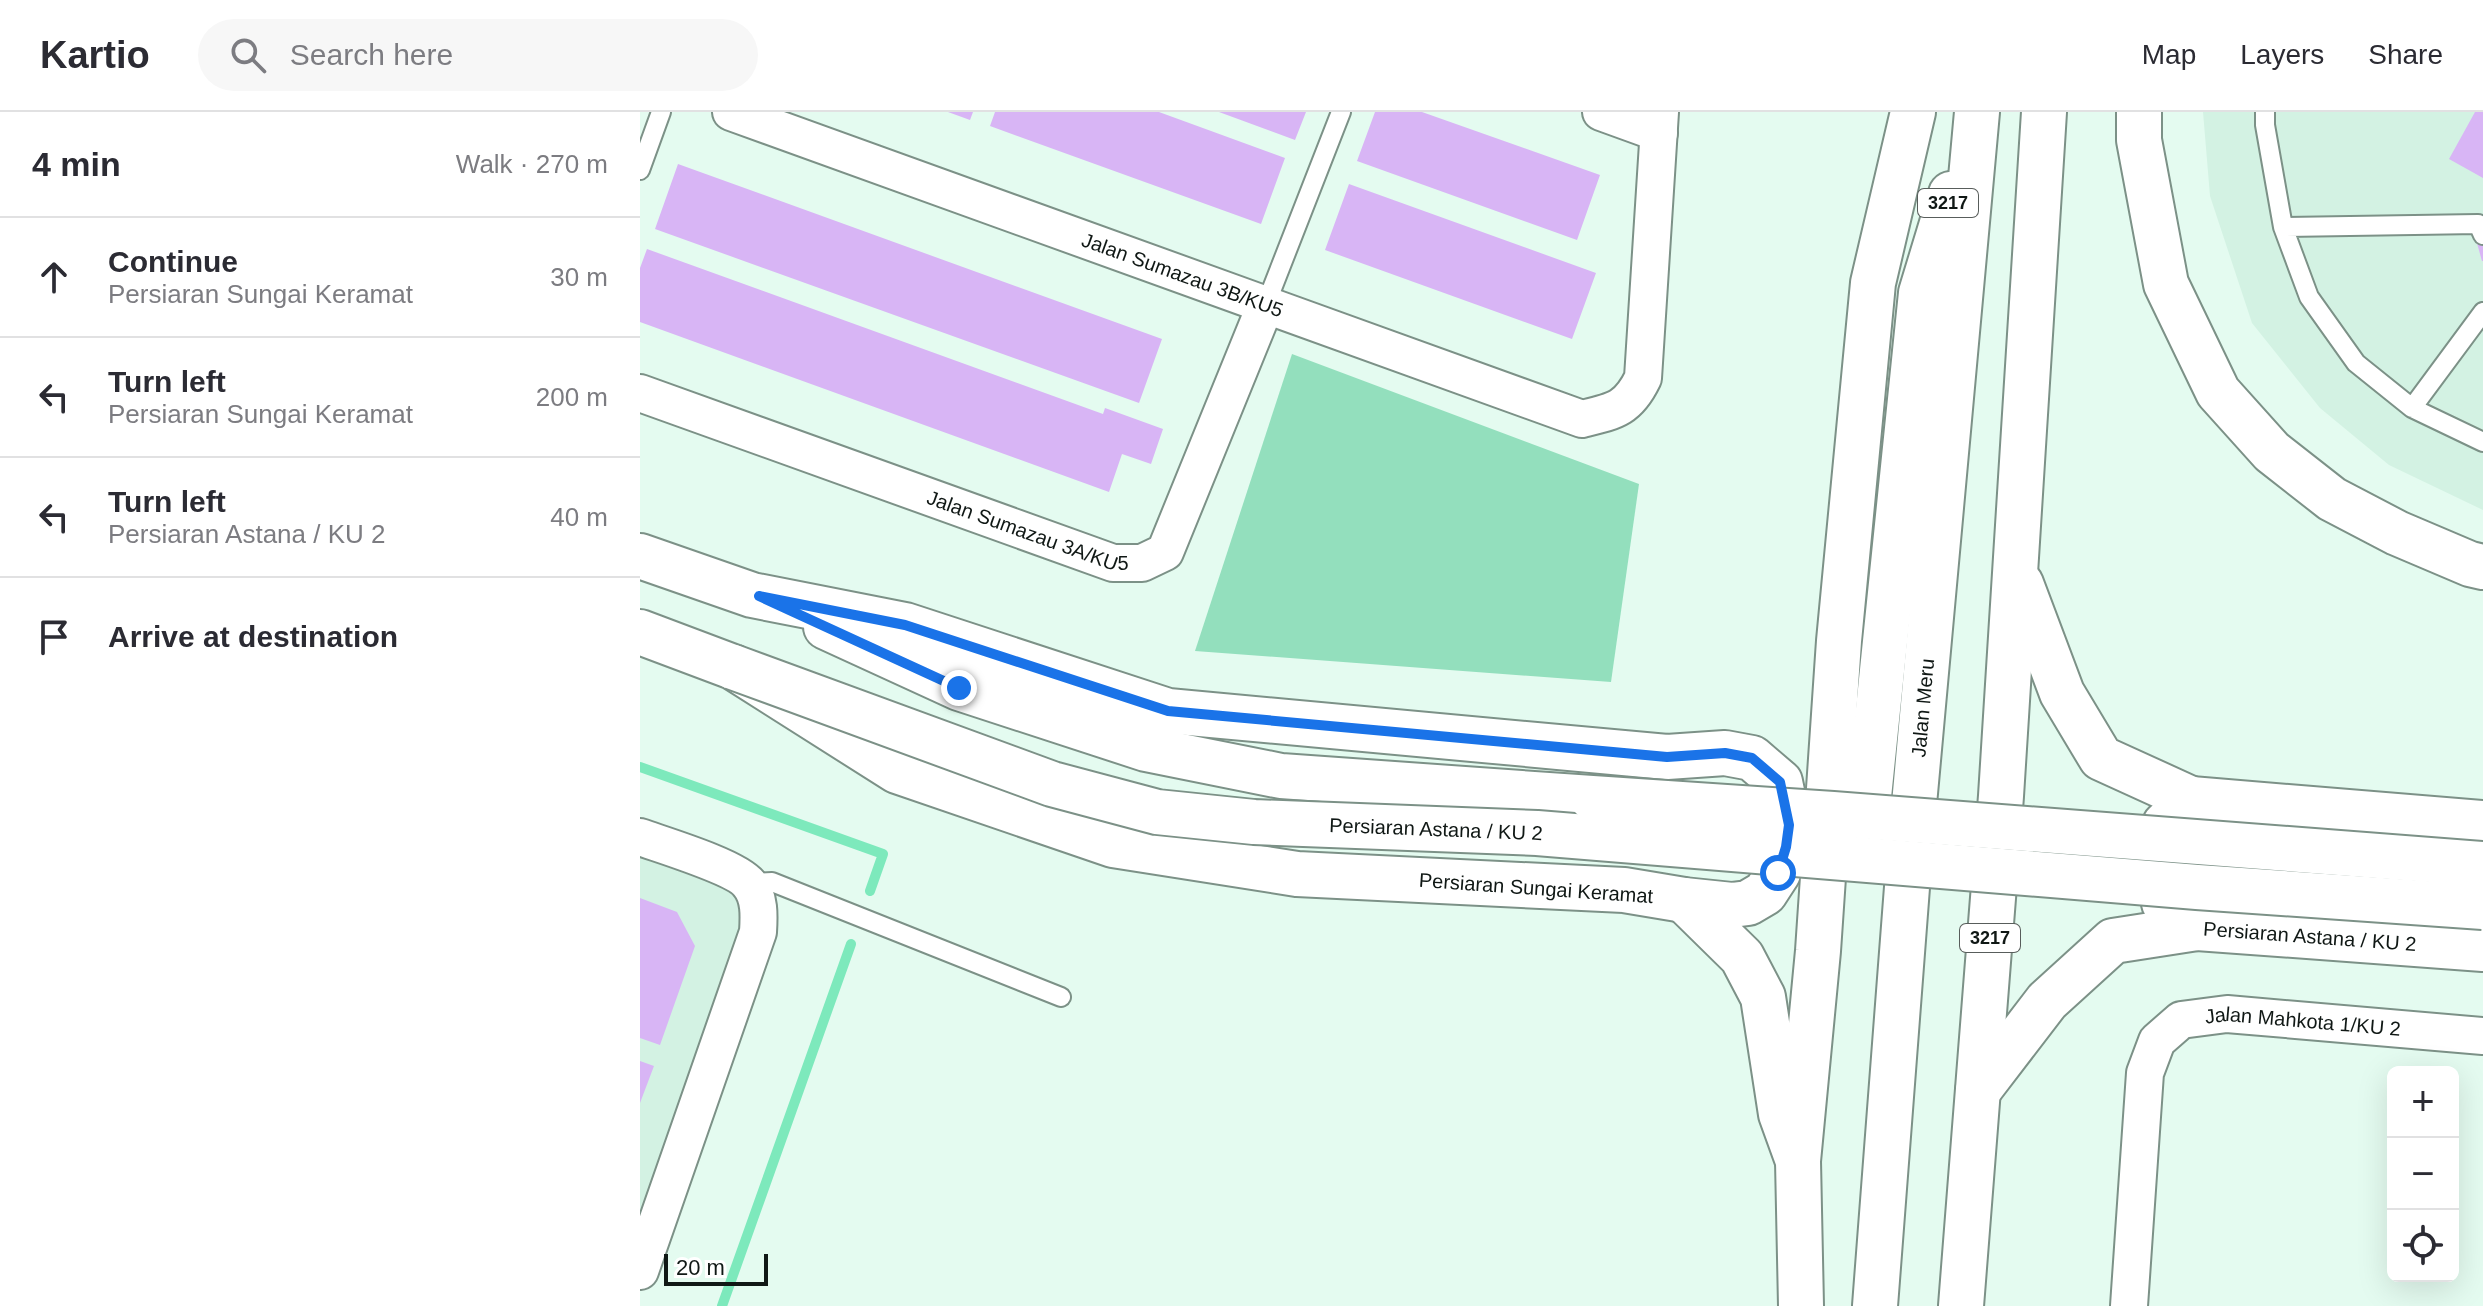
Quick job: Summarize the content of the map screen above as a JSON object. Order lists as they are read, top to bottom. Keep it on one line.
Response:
{"streets":{"main road":["3217","Jalan Meru","Persiaran Astana / KU 2","Persiaran Sungai Keramat"],"street":["Jalan Sumazau 3B/KU5","Jalan Sumazau 3A/KU5","Jalan Mahkota 1/KU 2"]},"crossings":[["Jalan Sumazau 3B/KU5","Jalan Sumazau 3A/KU5"],["Jalan Meru","Persiaran Astana / KU 2"],["Persiaran Astana / KU 2","Persiaran Sungai Keramat"]],"scale_bar":"20 m","page":{"header":"Kartio","search":"Search here","nav":["Map","Layers","Share"],"heading":["4 min","Walk · 270 m"],"list":[["Continue","Persiaran Sungai Keramat","30 m"],["Turn left","Persiaran Sungai Keramat","200 m"],["Turn left","Persiaran Astana / KU 2","40 m"],"Arrive at destination"],"map_buttons":["+","−"],"scale":"20 m"}}
